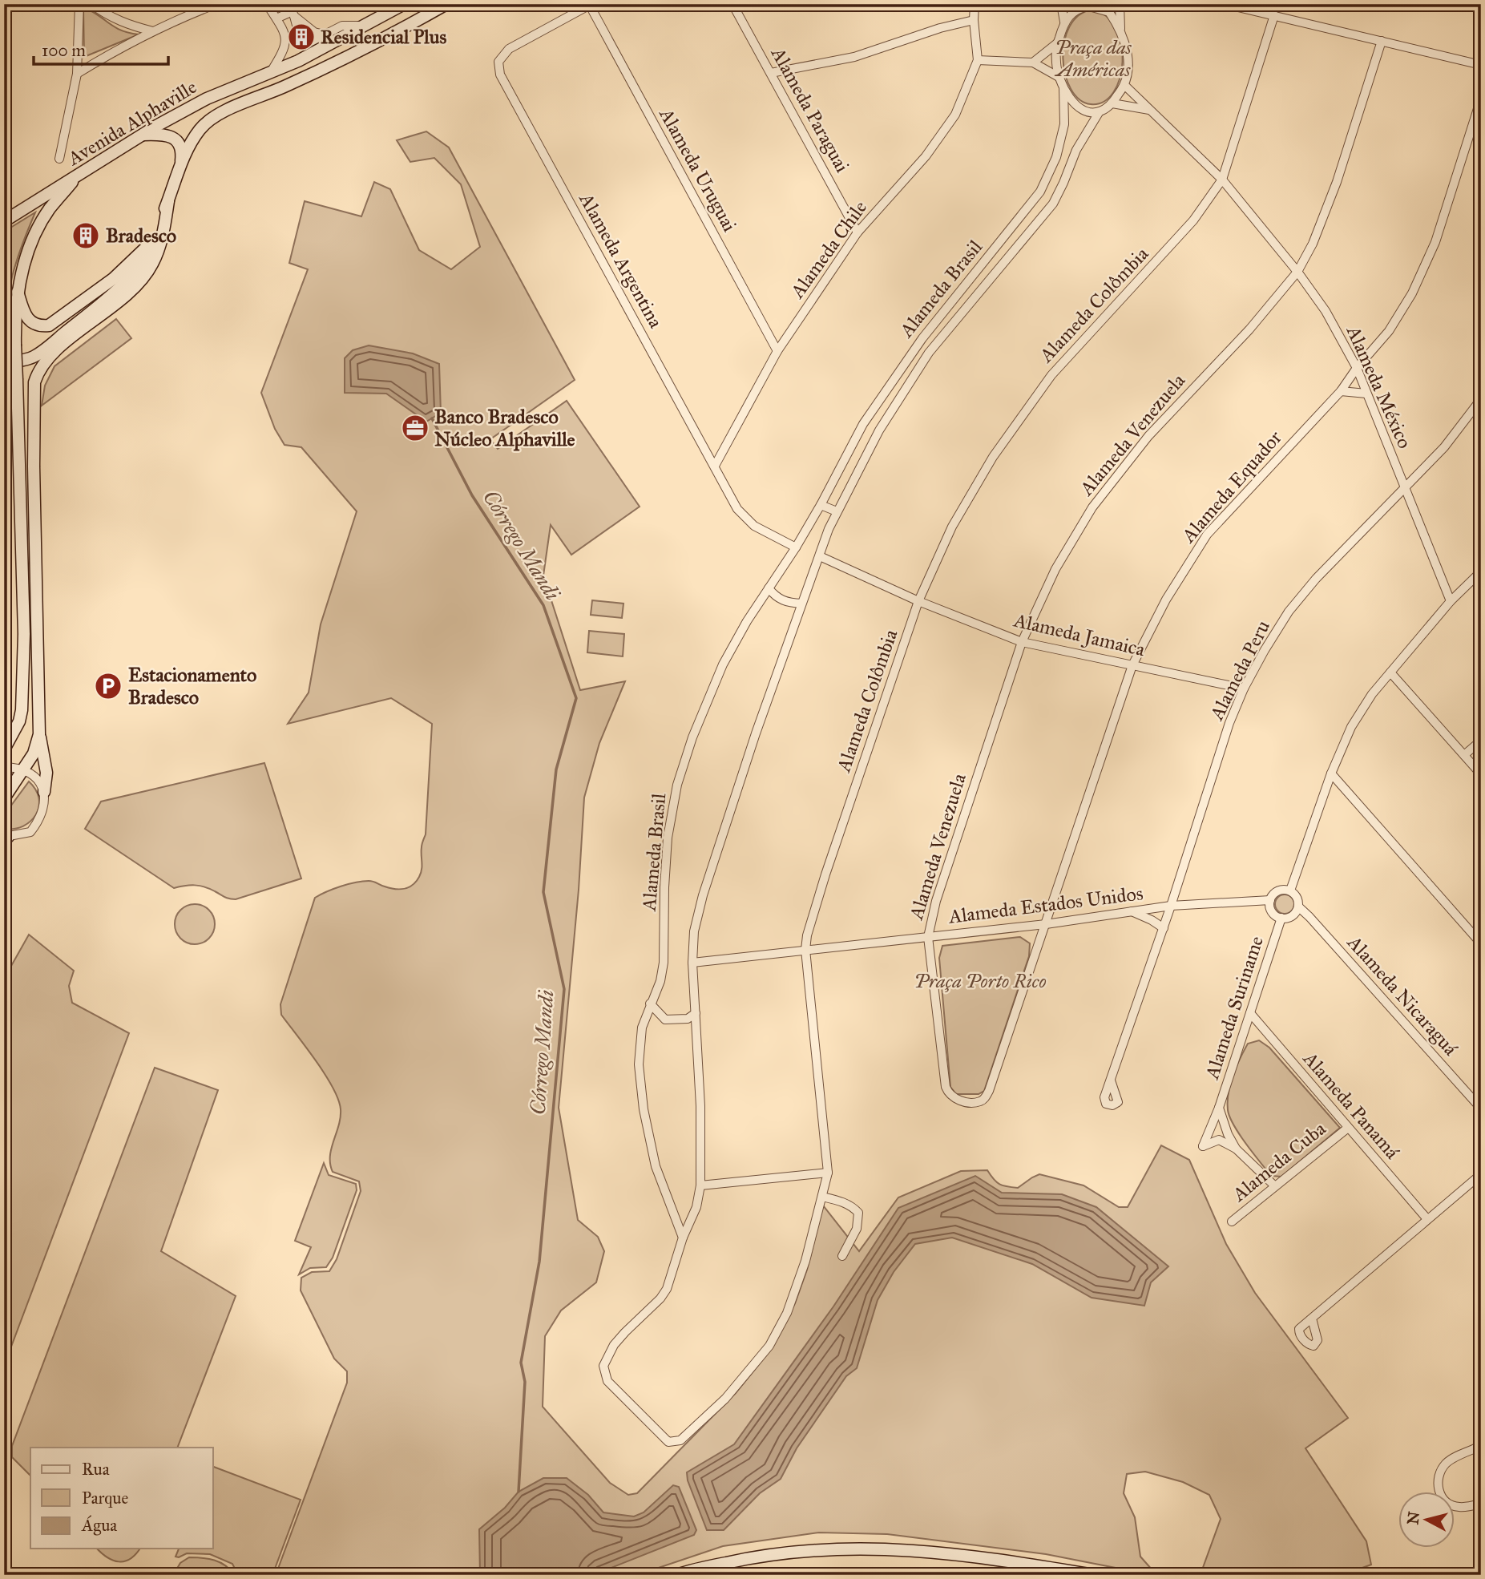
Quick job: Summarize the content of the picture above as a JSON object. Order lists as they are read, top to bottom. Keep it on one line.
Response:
{"streets":{"main road":["Avenida Alphaville"],"street":["Alameda Paraguai","Alameda Uruguai","Alameda Chile","Alameda Argentina","Alameda Brasil","Alameda Colômbia","Alameda México","Alameda Venezuela","Alameda Equador","Alameda Jamaica","Alameda Peru","Alameda Estados Unidos","Alameda Nicaraguá","Alameda Suriname","Alameda Panamá","Alameda Cuba"]},"crossings":[["Alameda Paraguai","Alameda Chile"],["Alameda Uruguai","Alameda Chile"],["Alameda Uruguai","Alameda Argentina"],["Alameda Chile","Alameda Argentina"],["Alameda Argentina","Alameda Brasil"],["Alameda Brasil","Alameda Colômbia"],["Alameda Brasil","Alameda México"],["Alameda Brasil","Alameda Jamaica"],["Alameda Brasil","Alameda Estados Unidos"],["Alameda Colômbia","Alameda México"],["Alameda Colômbia","Alameda Jamaica"],["Alameda Colômbia","Alameda Estados Unidos"],["Alameda México","Alameda Venezuela"],["Alameda México","Alameda Equador"],["Alameda México","Alameda Peru"],["Alameda Venezuela","Alameda Equador"],["Alameda Venezuela","Alameda Jamaica"],["Alameda Venezuela","Alameda Estados Unidos"],["Alameda Equador","Alameda Jamaica"],["Alameda Equador","Alameda Estados Unidos"],["Alameda Jamaica","Alameda Peru"],["Alameda Peru","Alameda Estados Unidos"],["Alameda Estados Unidos","Alameda Nicaraguá"],["Alameda Estados Unidos","Alameda Suriname"],["Alameda Nicaraguá","Alameda Suriname"],["Alameda Suriname","Alameda Panamá"],["Alameda Suriname","Alameda Cuba"],["Alameda Panamá","Alameda Cuba"]],"water":["Córrego Mandi"],"parks":["Praça das Américas","Praça Porto Rico"],"places":{"building":["Residencial Plus","Bradesco"],"office":["Banco Bradesco Núcleo Alphaville"],"parking":["Estacionamento Bradesco"]},"legend":["Rua","Parque","Água"],"scale_bar":"100 m","north":"left"}
